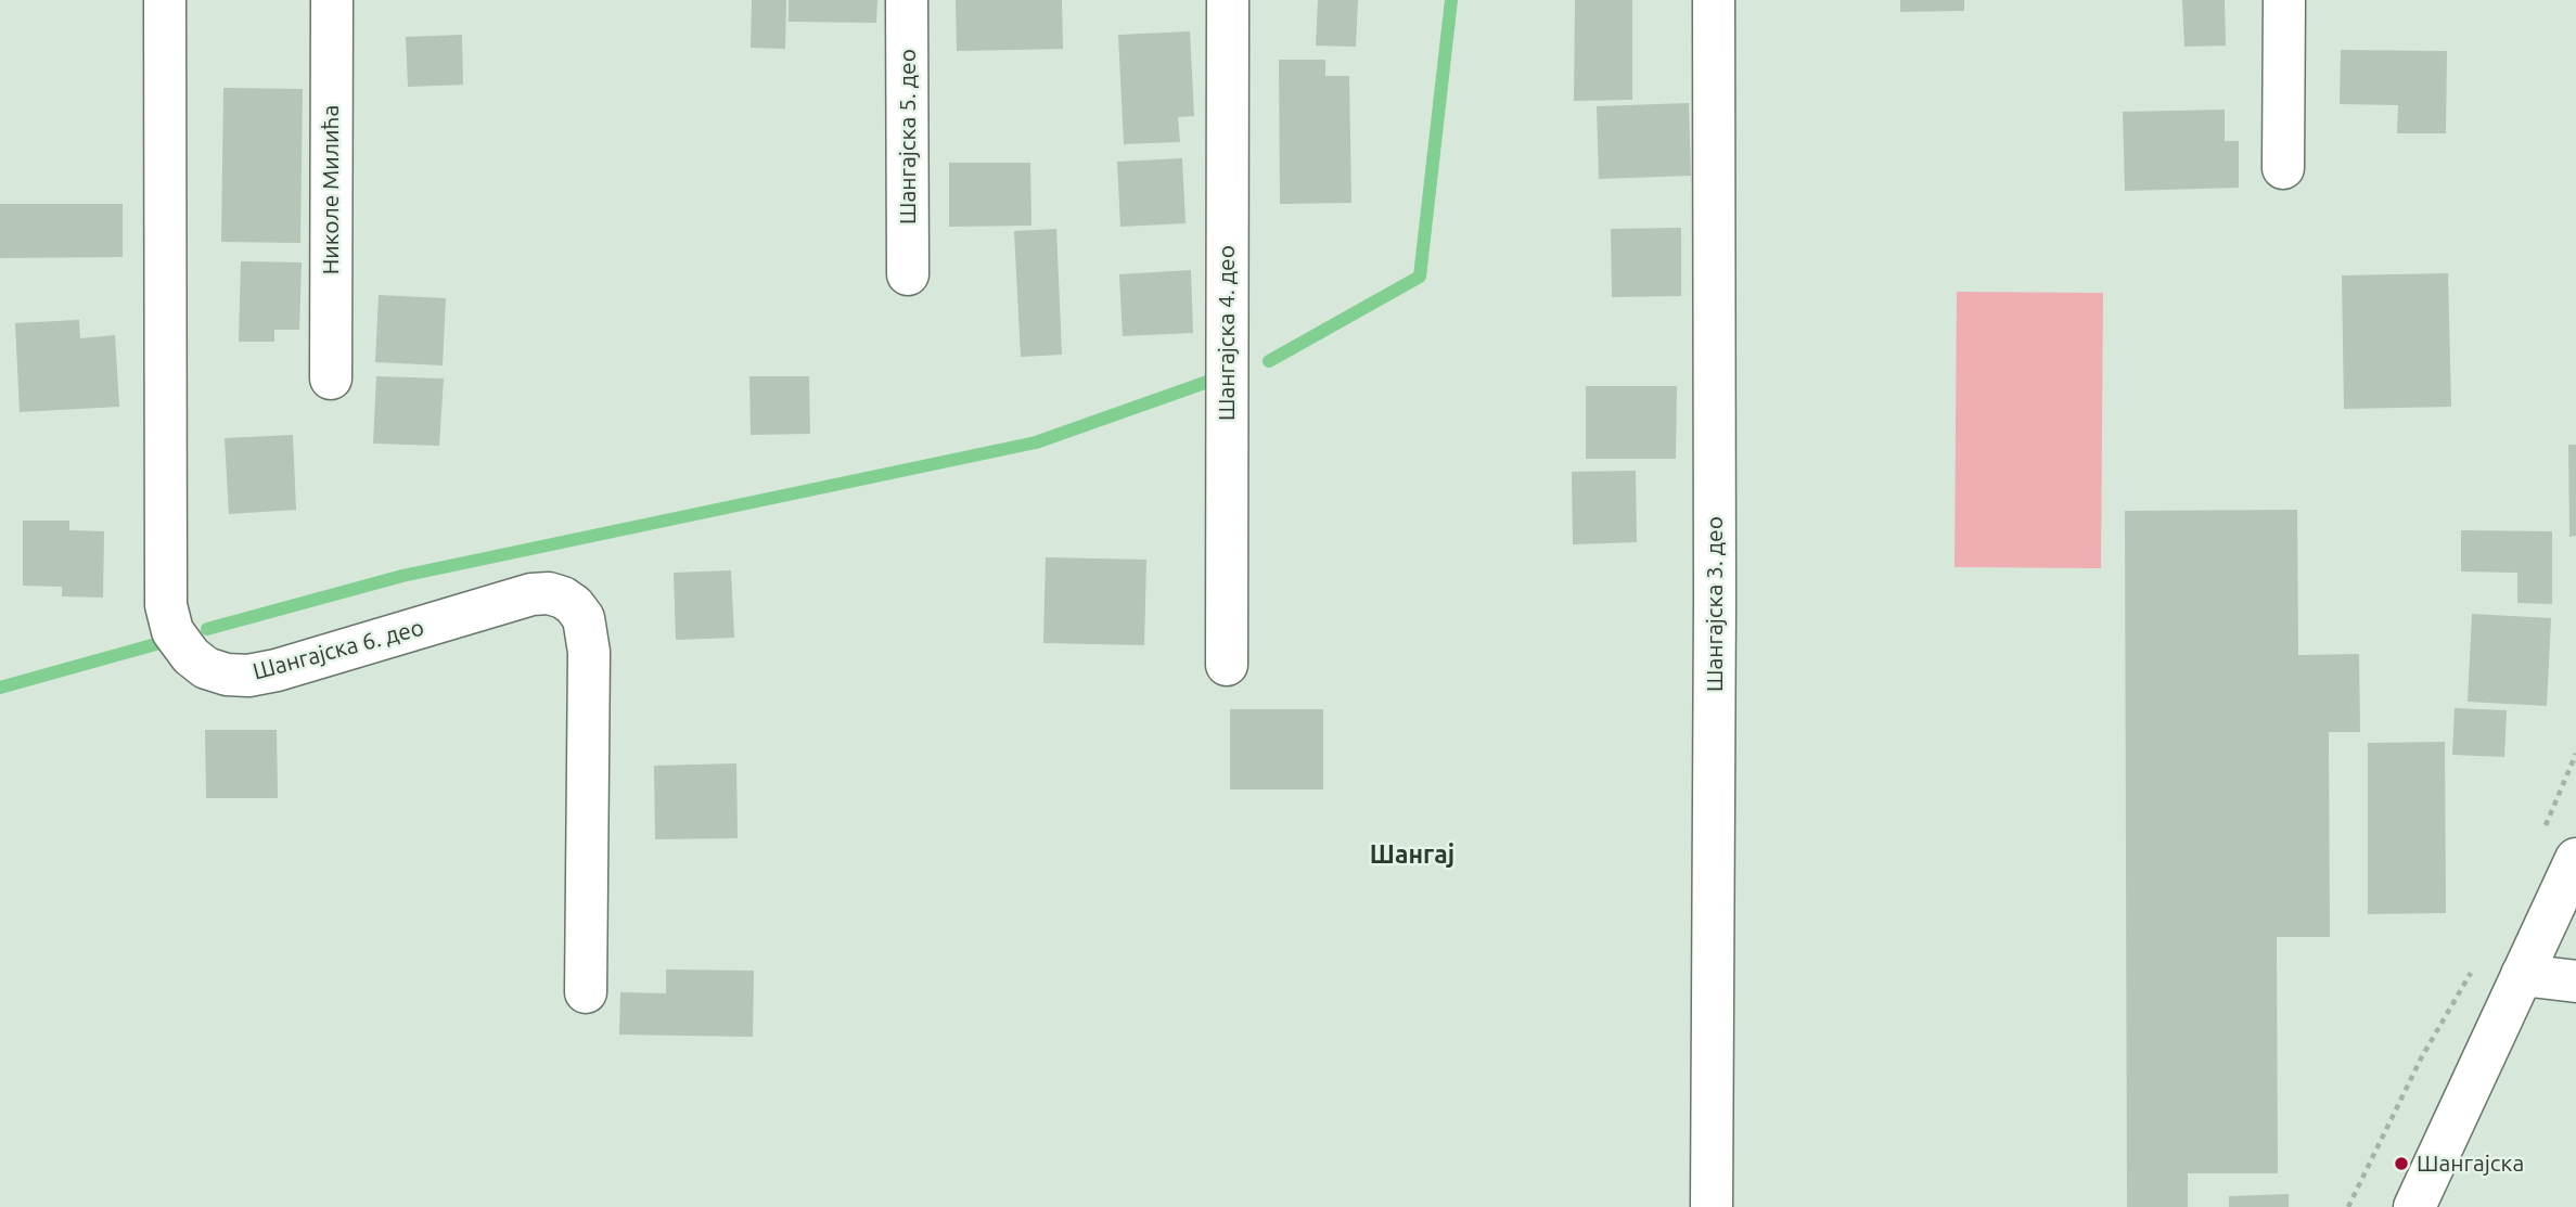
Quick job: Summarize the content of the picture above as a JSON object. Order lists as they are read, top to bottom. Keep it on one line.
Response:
{"streets":{"street":["Шангајска 5. део","Николе Милића","Шангајска 4. део","Шангајска 3. део","Шангајска 6. део"]},"districts":["Шангај"],"places":["Шангајска"]}
